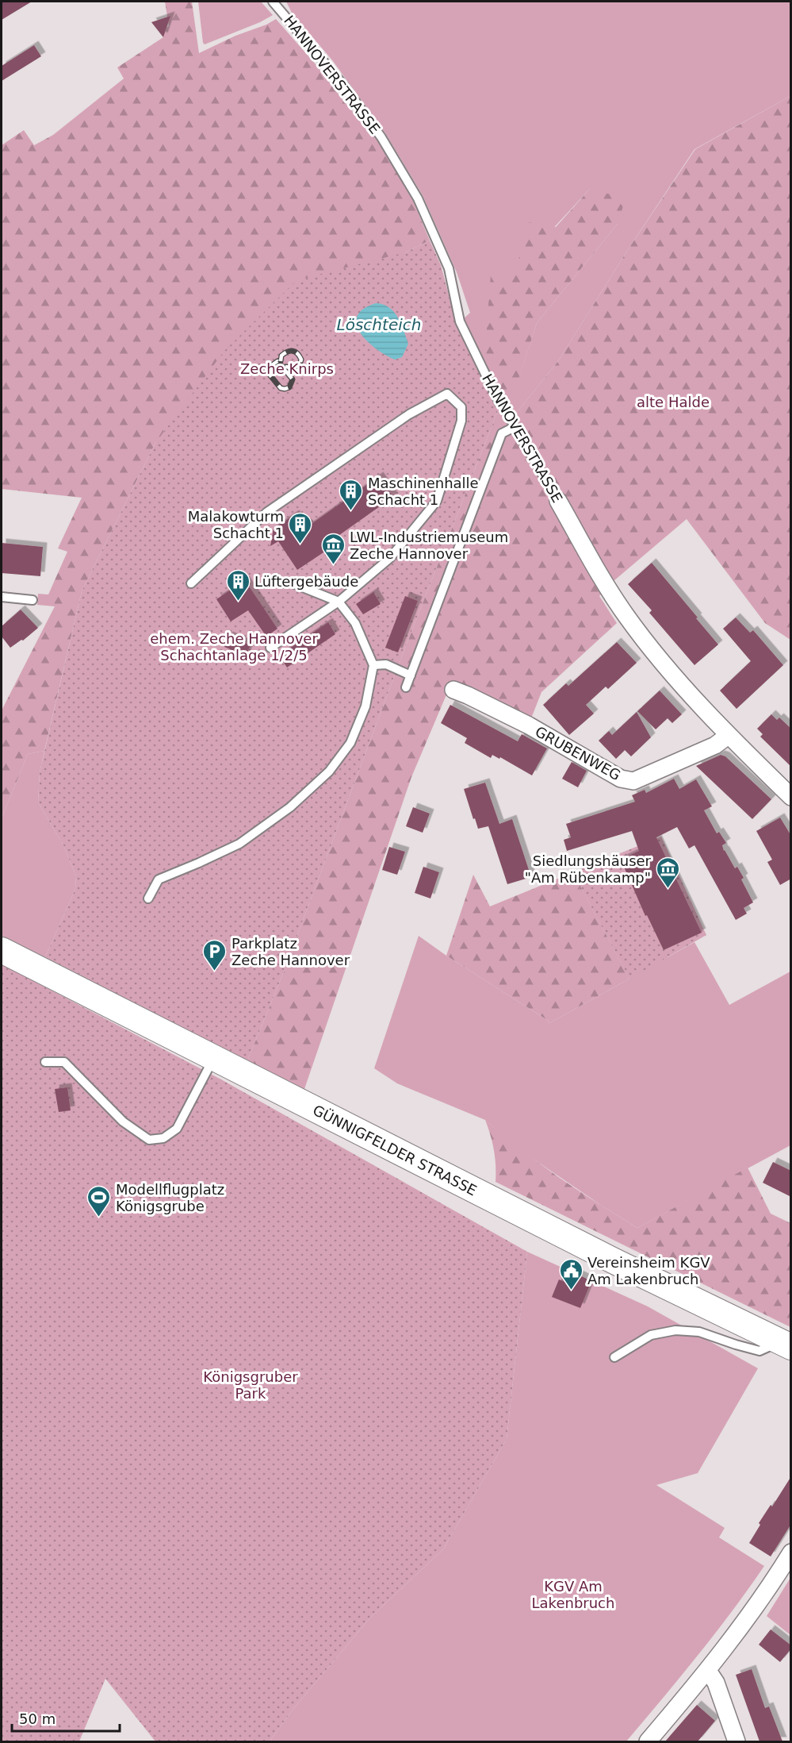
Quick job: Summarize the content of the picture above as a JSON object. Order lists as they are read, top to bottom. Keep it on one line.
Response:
{"streets":{"street":["HANNOVERSTRASSE","GRUBENWEG","GÜNNIGFELDER STRASSE"]},"crossings":[["HANNOVERSTRASSE","GRUBENWEG"]],"water":["Löschteich"],"parks":["Zeche Knirps","alte Halde","ehem. Zeche Hannover Schachtanlage 1/2/5","Königsgruber Park","KGV Am Lakenbruch"],"places":{"building":["Maschinenhalle Schacht 1","Malakowturm Schacht 1","Lüftergebäude"],"museum":["LWL-Industriemuseum Zeche Hannover","Siedlungshäuser \"Am Rübenkamp\""],"parking":["Parkplatz Zeche Hannover"],"sports":["Modellflugplatz Königsgrube"],"public building":["Vereinsheim KGV Am Lakenbruch"]},"scale_bar":"50 m"}
